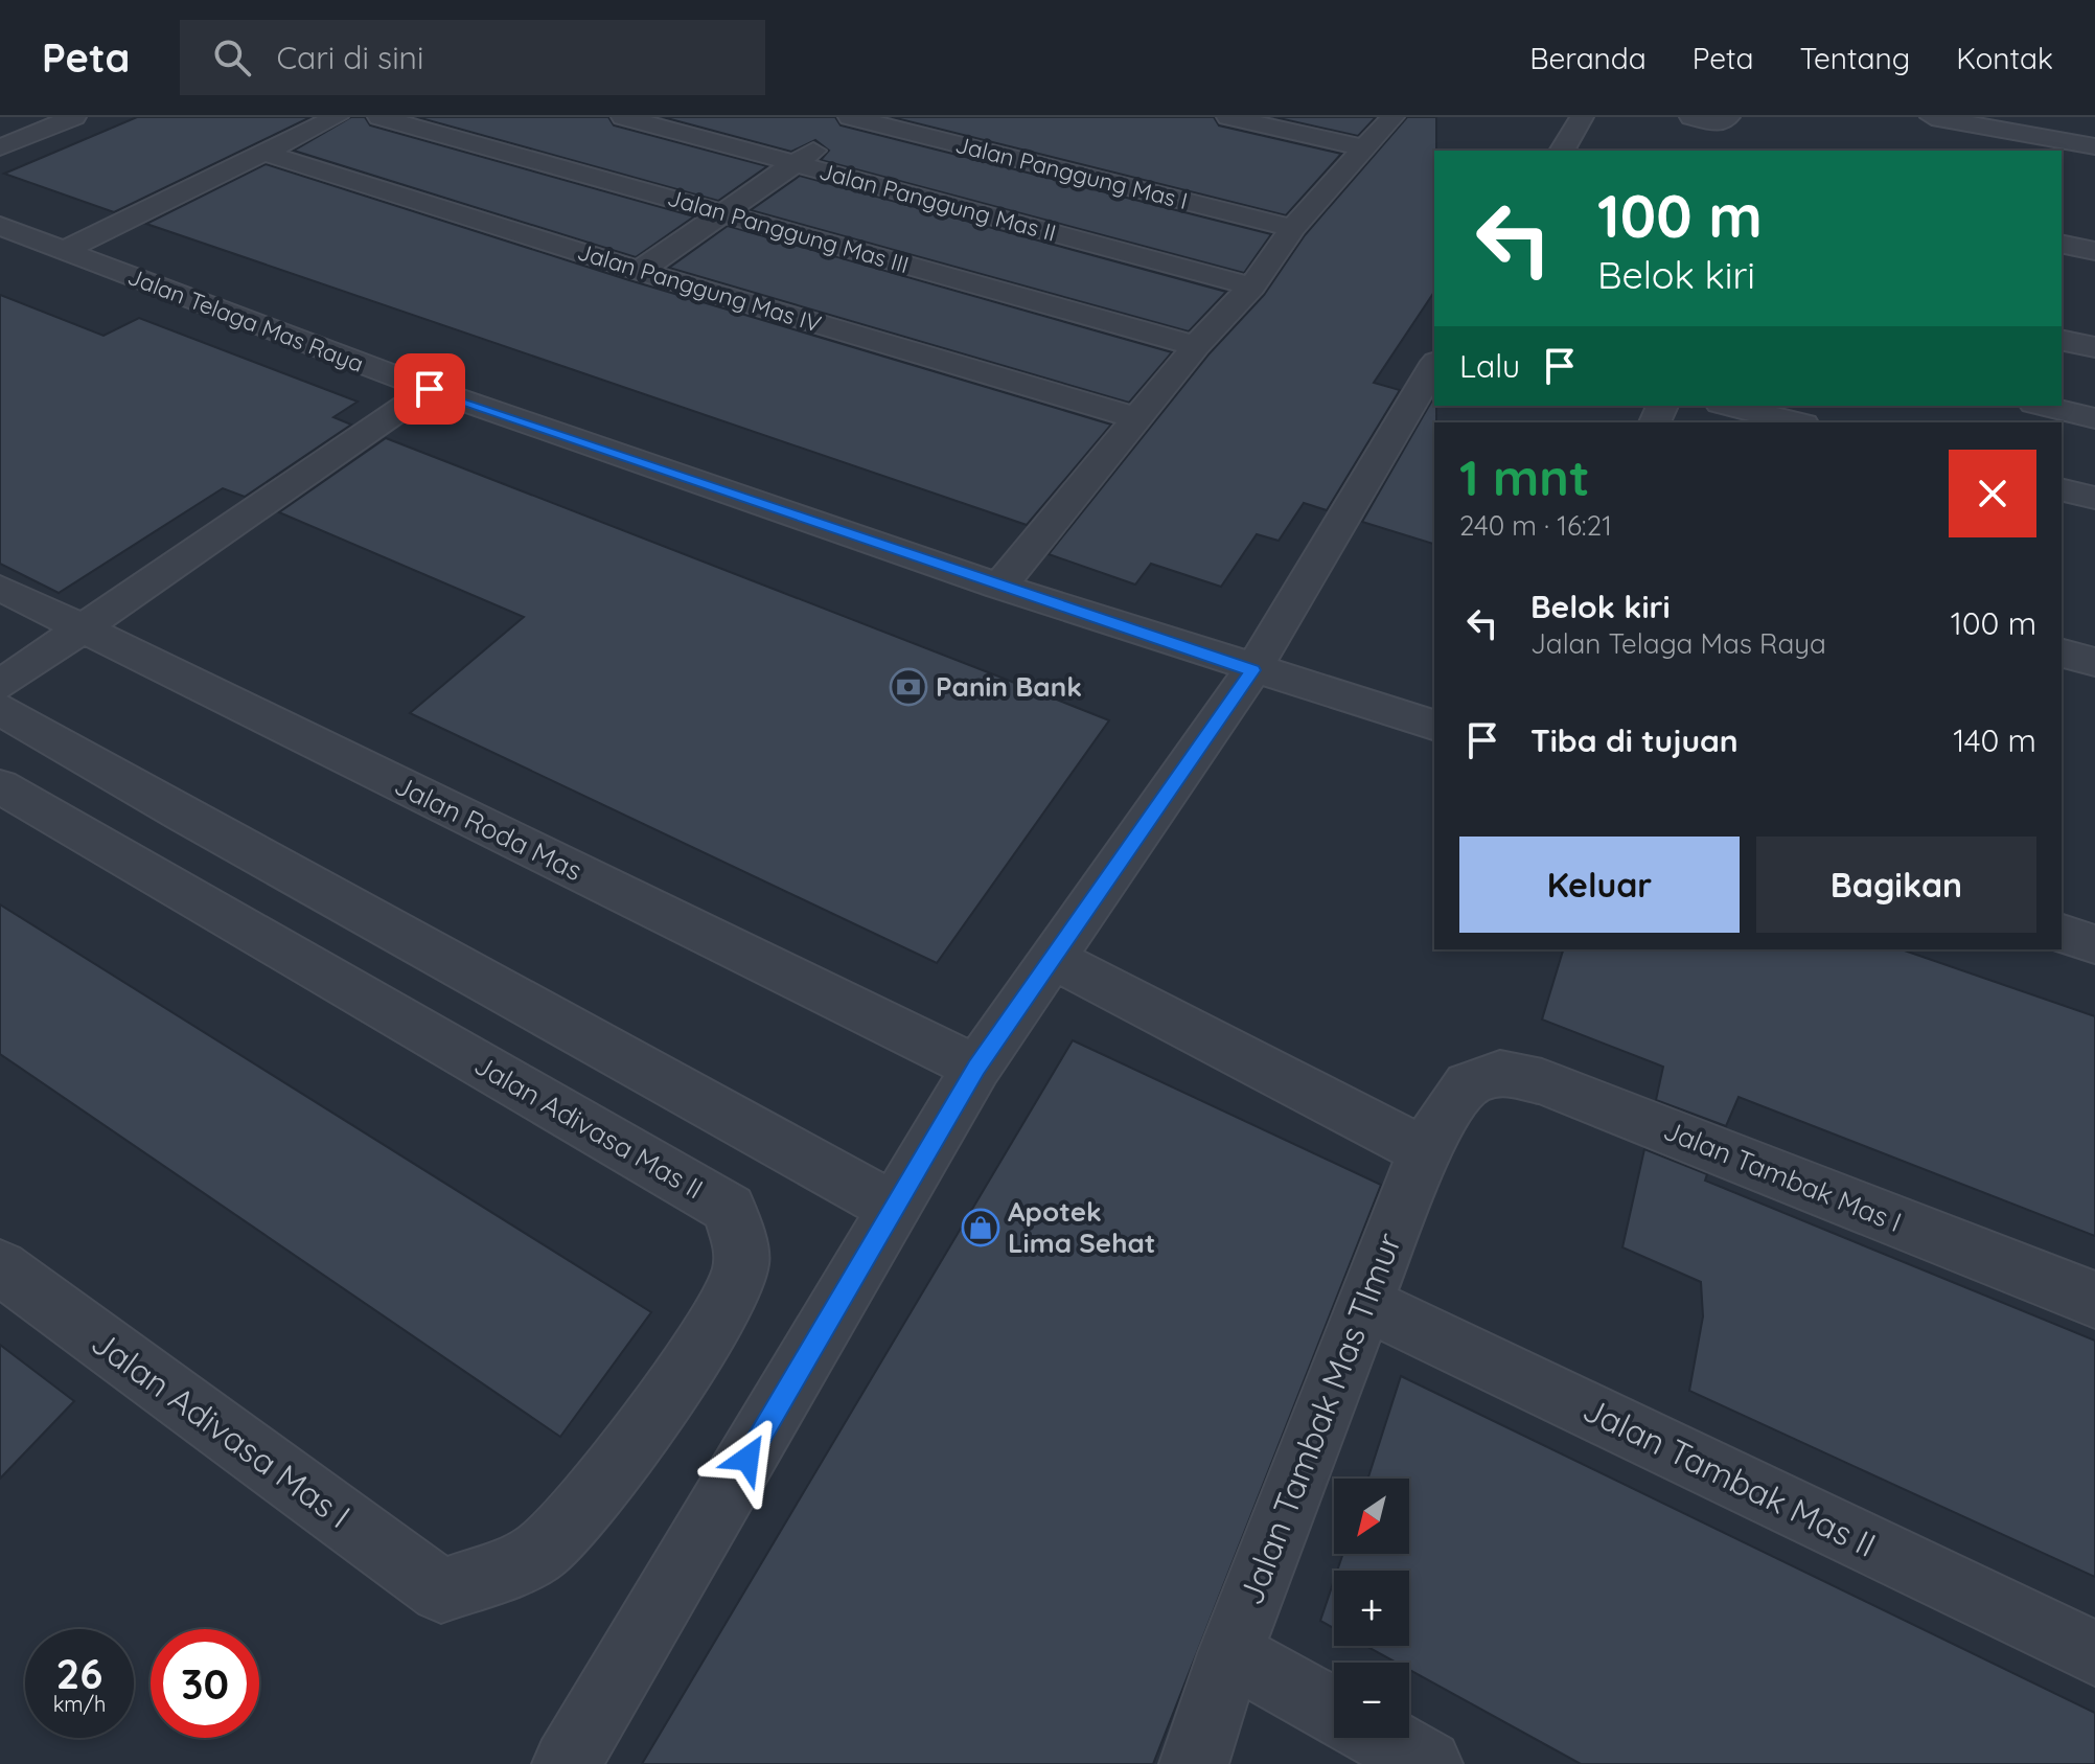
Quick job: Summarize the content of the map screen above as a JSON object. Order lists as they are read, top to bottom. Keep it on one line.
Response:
{"streets":{"street":["Jalan Panggung Mas I","Jalan Panggung Mas II","Jalan Panggung Mas III","Jalan Panggung Mas IV","Jalan Telaga Mas Raya","Jalan Roda Mas","Jalan Adivasa Mas II","Jalan Tambak Mas I","Jalan Tambak Mas TImur","Jalan Adivasa Mas I","Jalan Tambak Mas II"]},"crossings":[["Jalan Adivasa Mas II","Jalan Adivasa Mas I"],["Jalan Tambak Mas I","Jalan Tambak Mas TImur"],["Jalan Tambak Mas TImur","Jalan Tambak Mas II"]],"places":{"bank":["Panin Bank"],"shop":["Apotek Lima Sehat"]},"north":"bottom left","page":{"header":"Peta","search":"Cari di sini","nav":["Beranda","Peta","Tentang","Kontak"],"turn":["100 m","Belok kiri"],"then":"Lalu","heading":["1 mnt","240 m · 16:21"],"list":[{"name":"Belok kiri","note":"Jalan Telaga Mas Raya","value":"100 m"},{"name":"Tiba di tujuan","value":"140 m"}],"buttons":["Keluar","Bagikan"],"map_buttons":["+","−"],"speed":"26 km/h","limit":"30"}}
